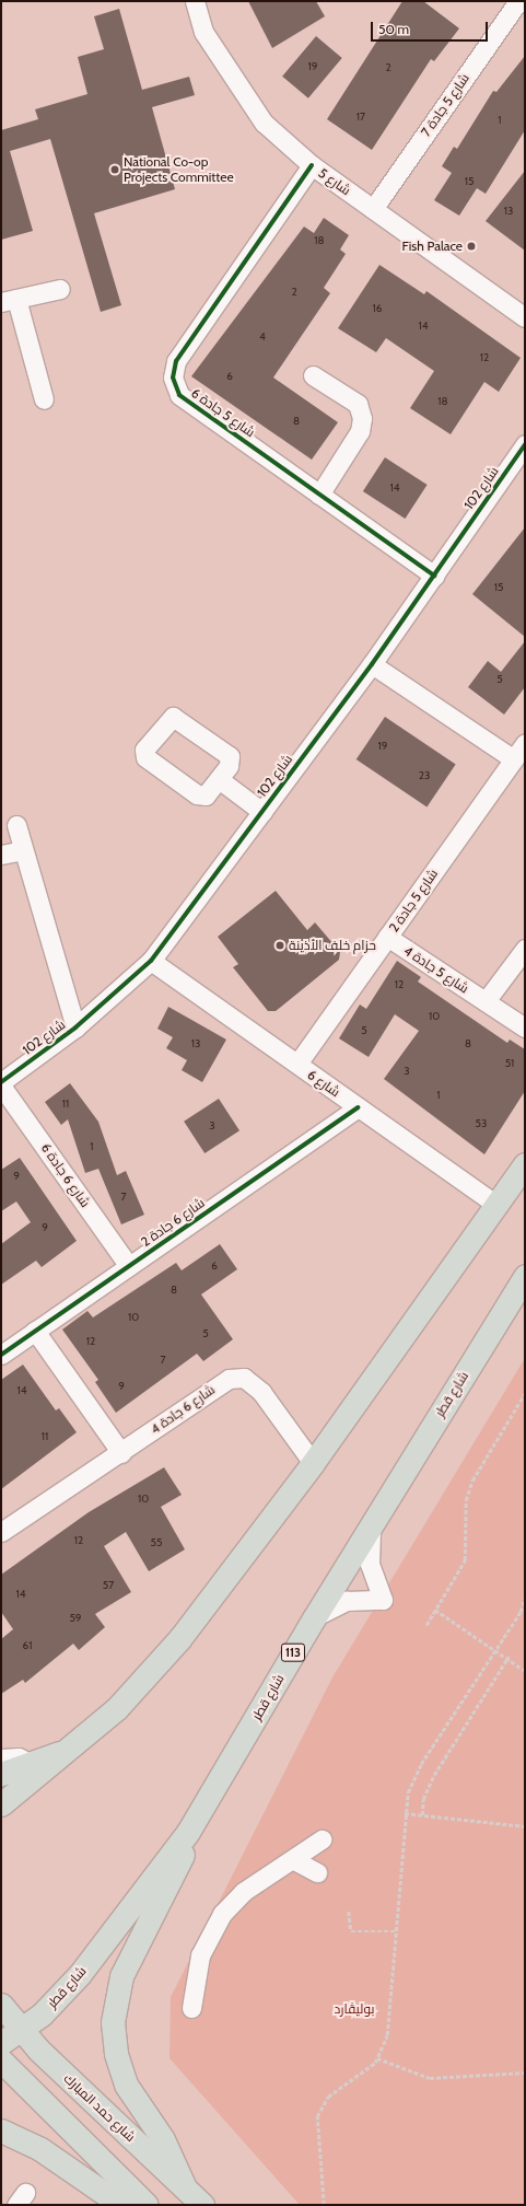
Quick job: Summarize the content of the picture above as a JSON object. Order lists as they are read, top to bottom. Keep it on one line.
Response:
{"streets":{"main road":["شارع قطر","113","شارع حمد المبارك"],"street":["شارع 5 جادة 7","شارع 5","شارع 5 جادة 6","شارع 102","شارع 5 جادة 2","شارع 5 جادة 4","شارع 6","شارع 6 جادة 6","شارع 6 جادة 2","شارع 6 جادة 4"]},"crossings":[["شارع 5 جادة 7","شارع 5"],["شارع 5","شارع 5 جادة 6"],["شارع 5 جادة 6","شارع 102"],["شارع 102","شارع 6"],["شارع 5 جادة 2","شارع 5 جادة 4"],["شارع 5 جادة 2","شارع 6"],["شارع 6","شارع 6 جادة 2"],["شارع 6 جادة 6","شارع 6 جادة 2"],["شارع قطر","شارع حمد المبارك"]],"parks":["بوليڤارد"],"places":["National Co-op Projects Committee","Fish Palace","حزام خلف الأذينة"],"house_numbers":["19","2","17","1","15","13","18","2","16","14","4","12","6","18","8","14","15","5","19","23","12","10","5","13","8","51","3","1","11","53","3","1","9","7","9","6","8","10","5","12","7","9","14","11","10","12","55","57","14","59","61"],"scale_bar":"50 m"}
